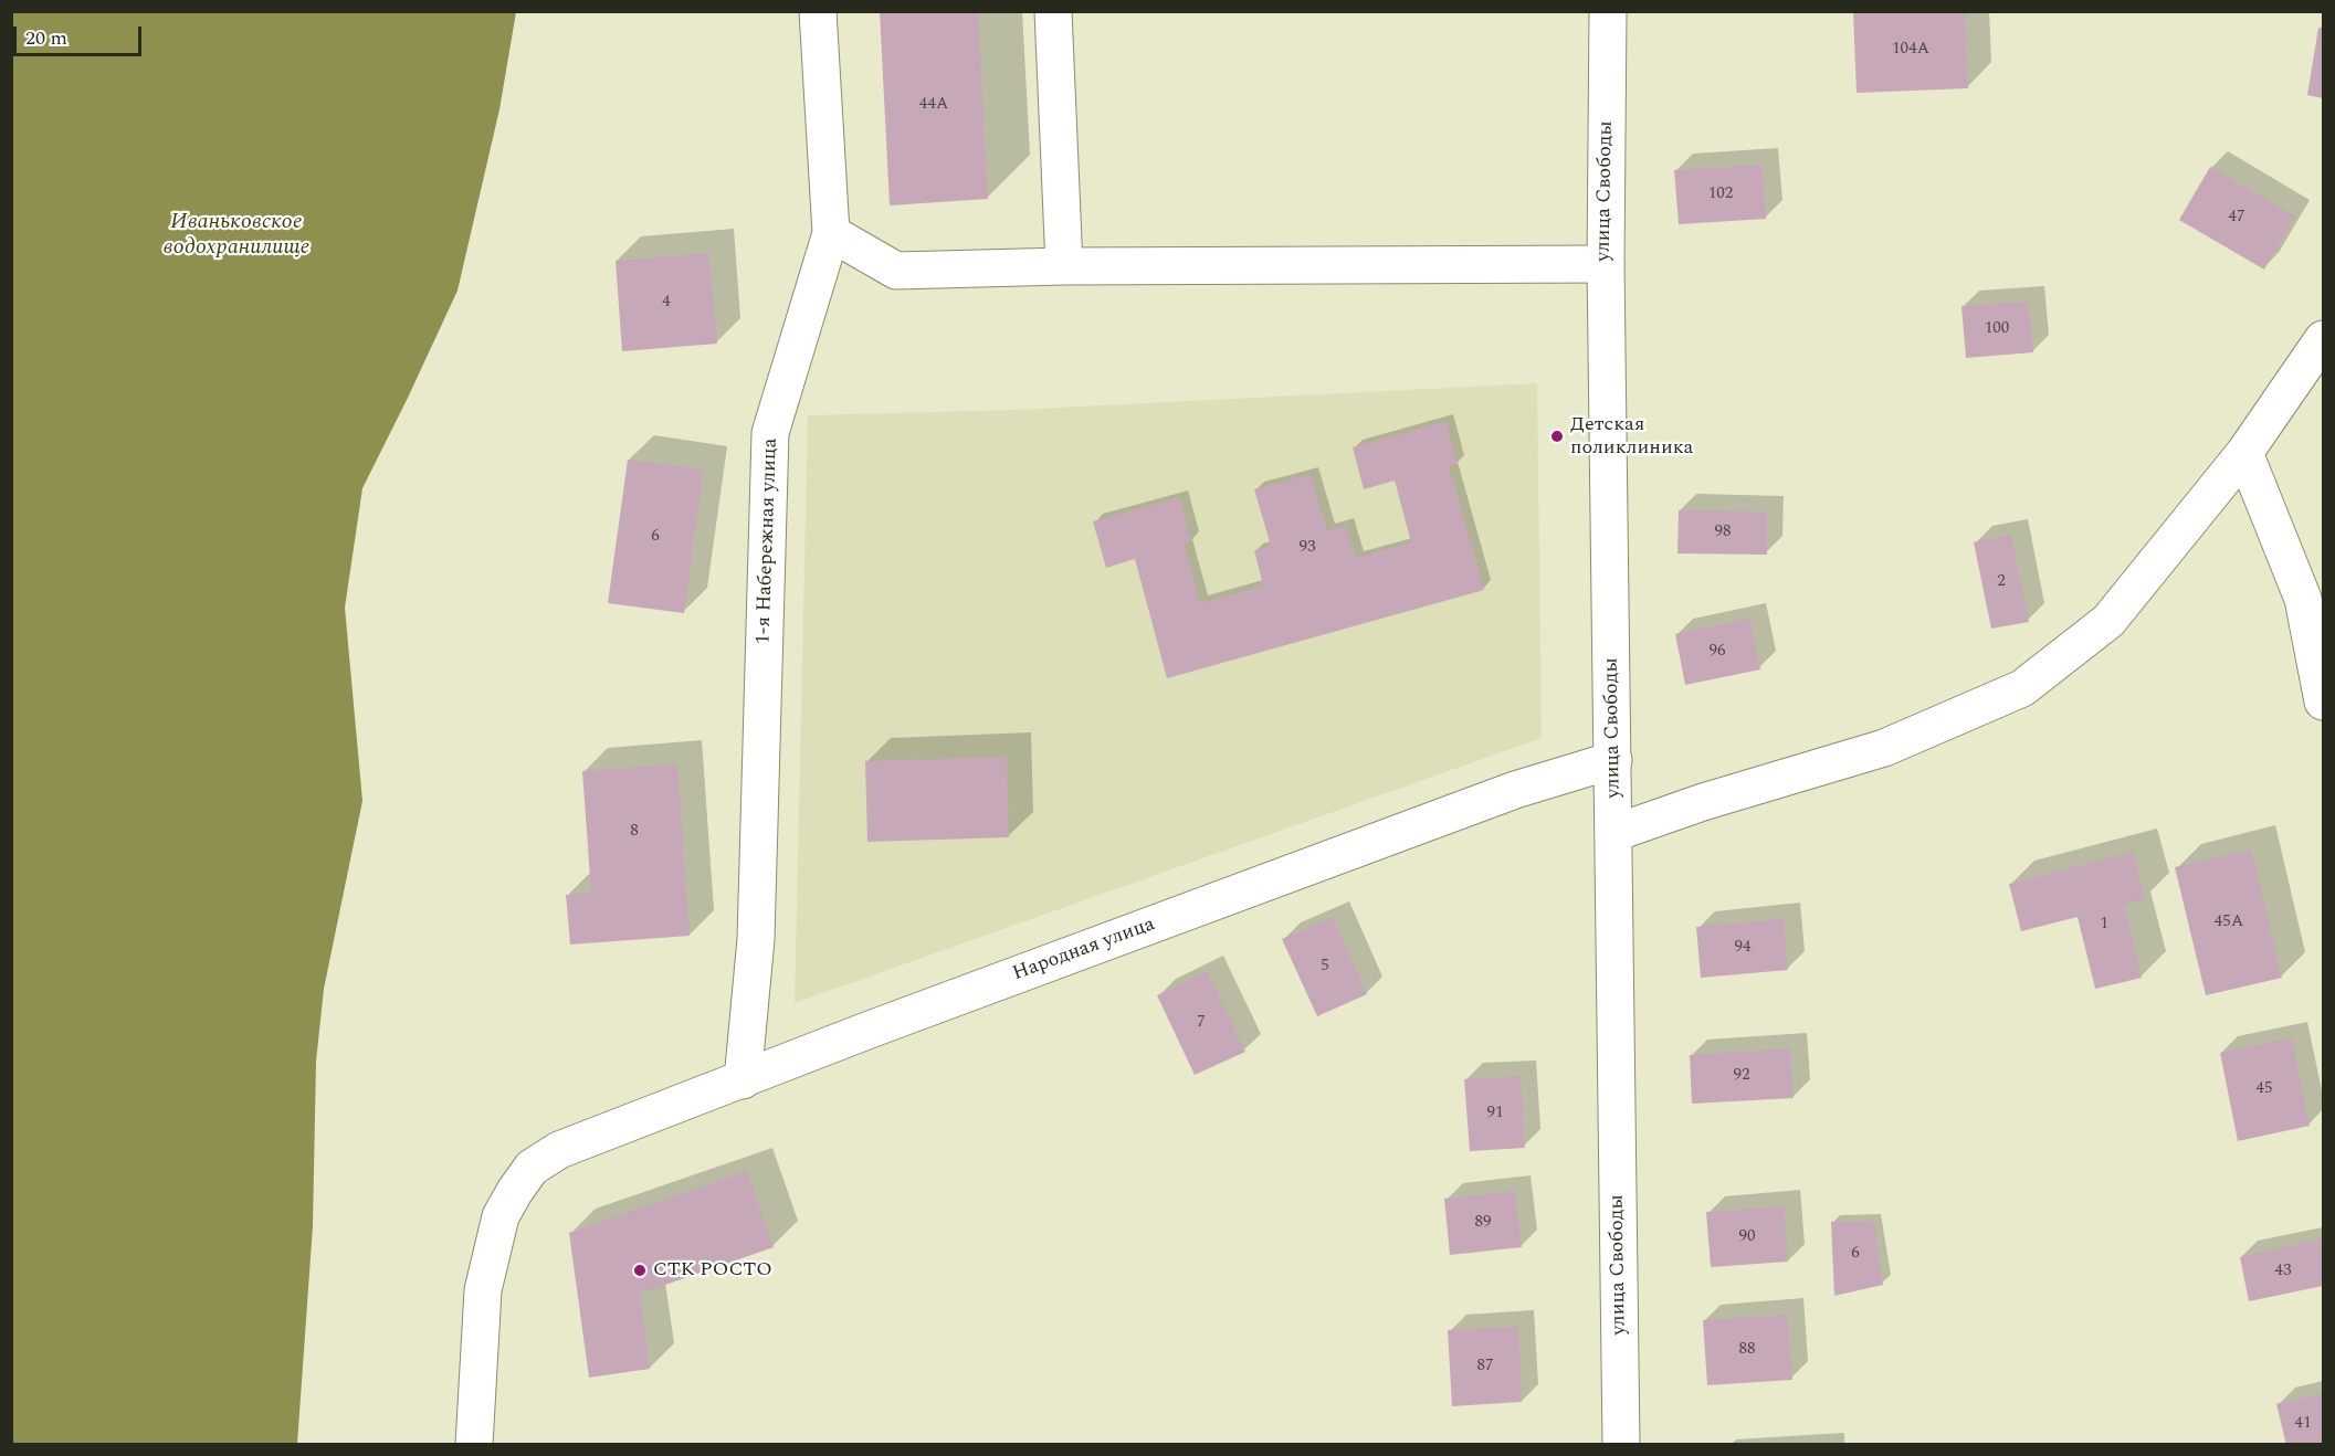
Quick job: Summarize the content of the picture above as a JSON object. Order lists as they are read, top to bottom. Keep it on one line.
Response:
{"streets":{"street":["улица Свободы","1-я Набережная улица","Народная улица"]},"crossings":[["улица Свободы","Народная улица"],["1-я Набережная улица","Народная улица"]],"water":["Иваньковское водохранилище"],"places":["Детская поликлиника","СТК РОСТО"],"house_numbers":["104А","44А","102","47","4","100","98","6","93","2","96","8","45А","1","94","5","7","92","45","91","89","90","6","43","88","87","41"],"scale_bar":"20 m"}
